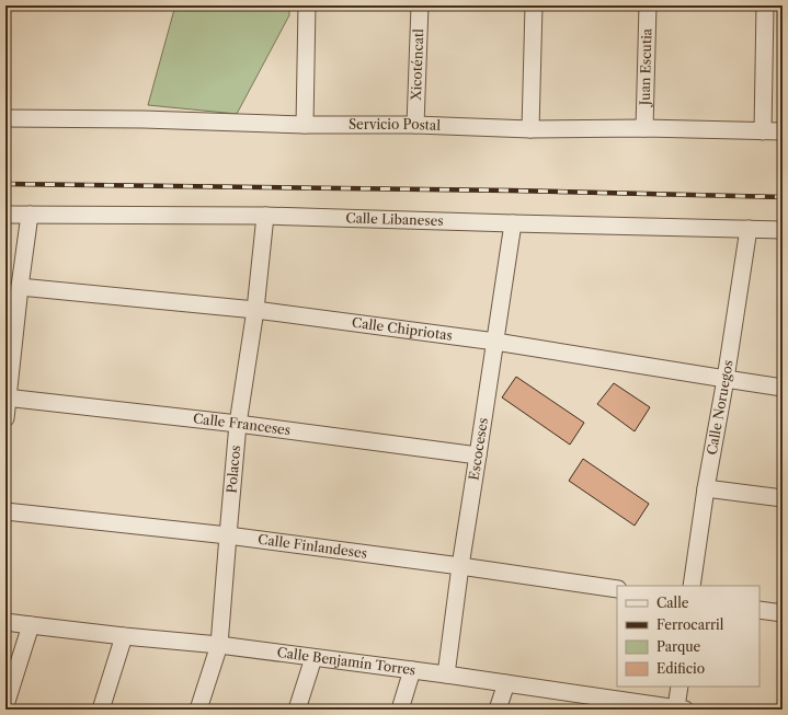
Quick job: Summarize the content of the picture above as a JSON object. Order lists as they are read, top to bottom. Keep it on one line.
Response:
{"streets":{"street":["Xicoténcatl","Juan Escutia","Servicio Postal","Calle Libaneses","Calle Chipriotas","Calle Noruegos","Calle Franceses","Escoceses","Polacos","Calle Finlandeses","Calle Benjamín Torres"]},"crossings":[["Xicoténcatl","Servicio Postal"],["Juan Escutia","Servicio Postal"],["Calle Libaneses","Calle Noruegos"],["Calle Libaneses","Escoceses"],["Calle Libaneses","Polacos"],["Calle Chipriotas","Calle Noruegos"],["Calle Chipriotas","Escoceses"],["Calle Chipriotas","Polacos"],["Calle Franceses","Escoceses"],["Calle Franceses","Polacos"],["Escoceses","Calle Finlandeses"],["Escoceses","Calle Benjamín Torres"],["Polacos","Calle Finlandeses"],["Polacos","Calle Benjamín Torres"]],"legend":["Calle","Ferrocarril","Parque","Edificio"]}
